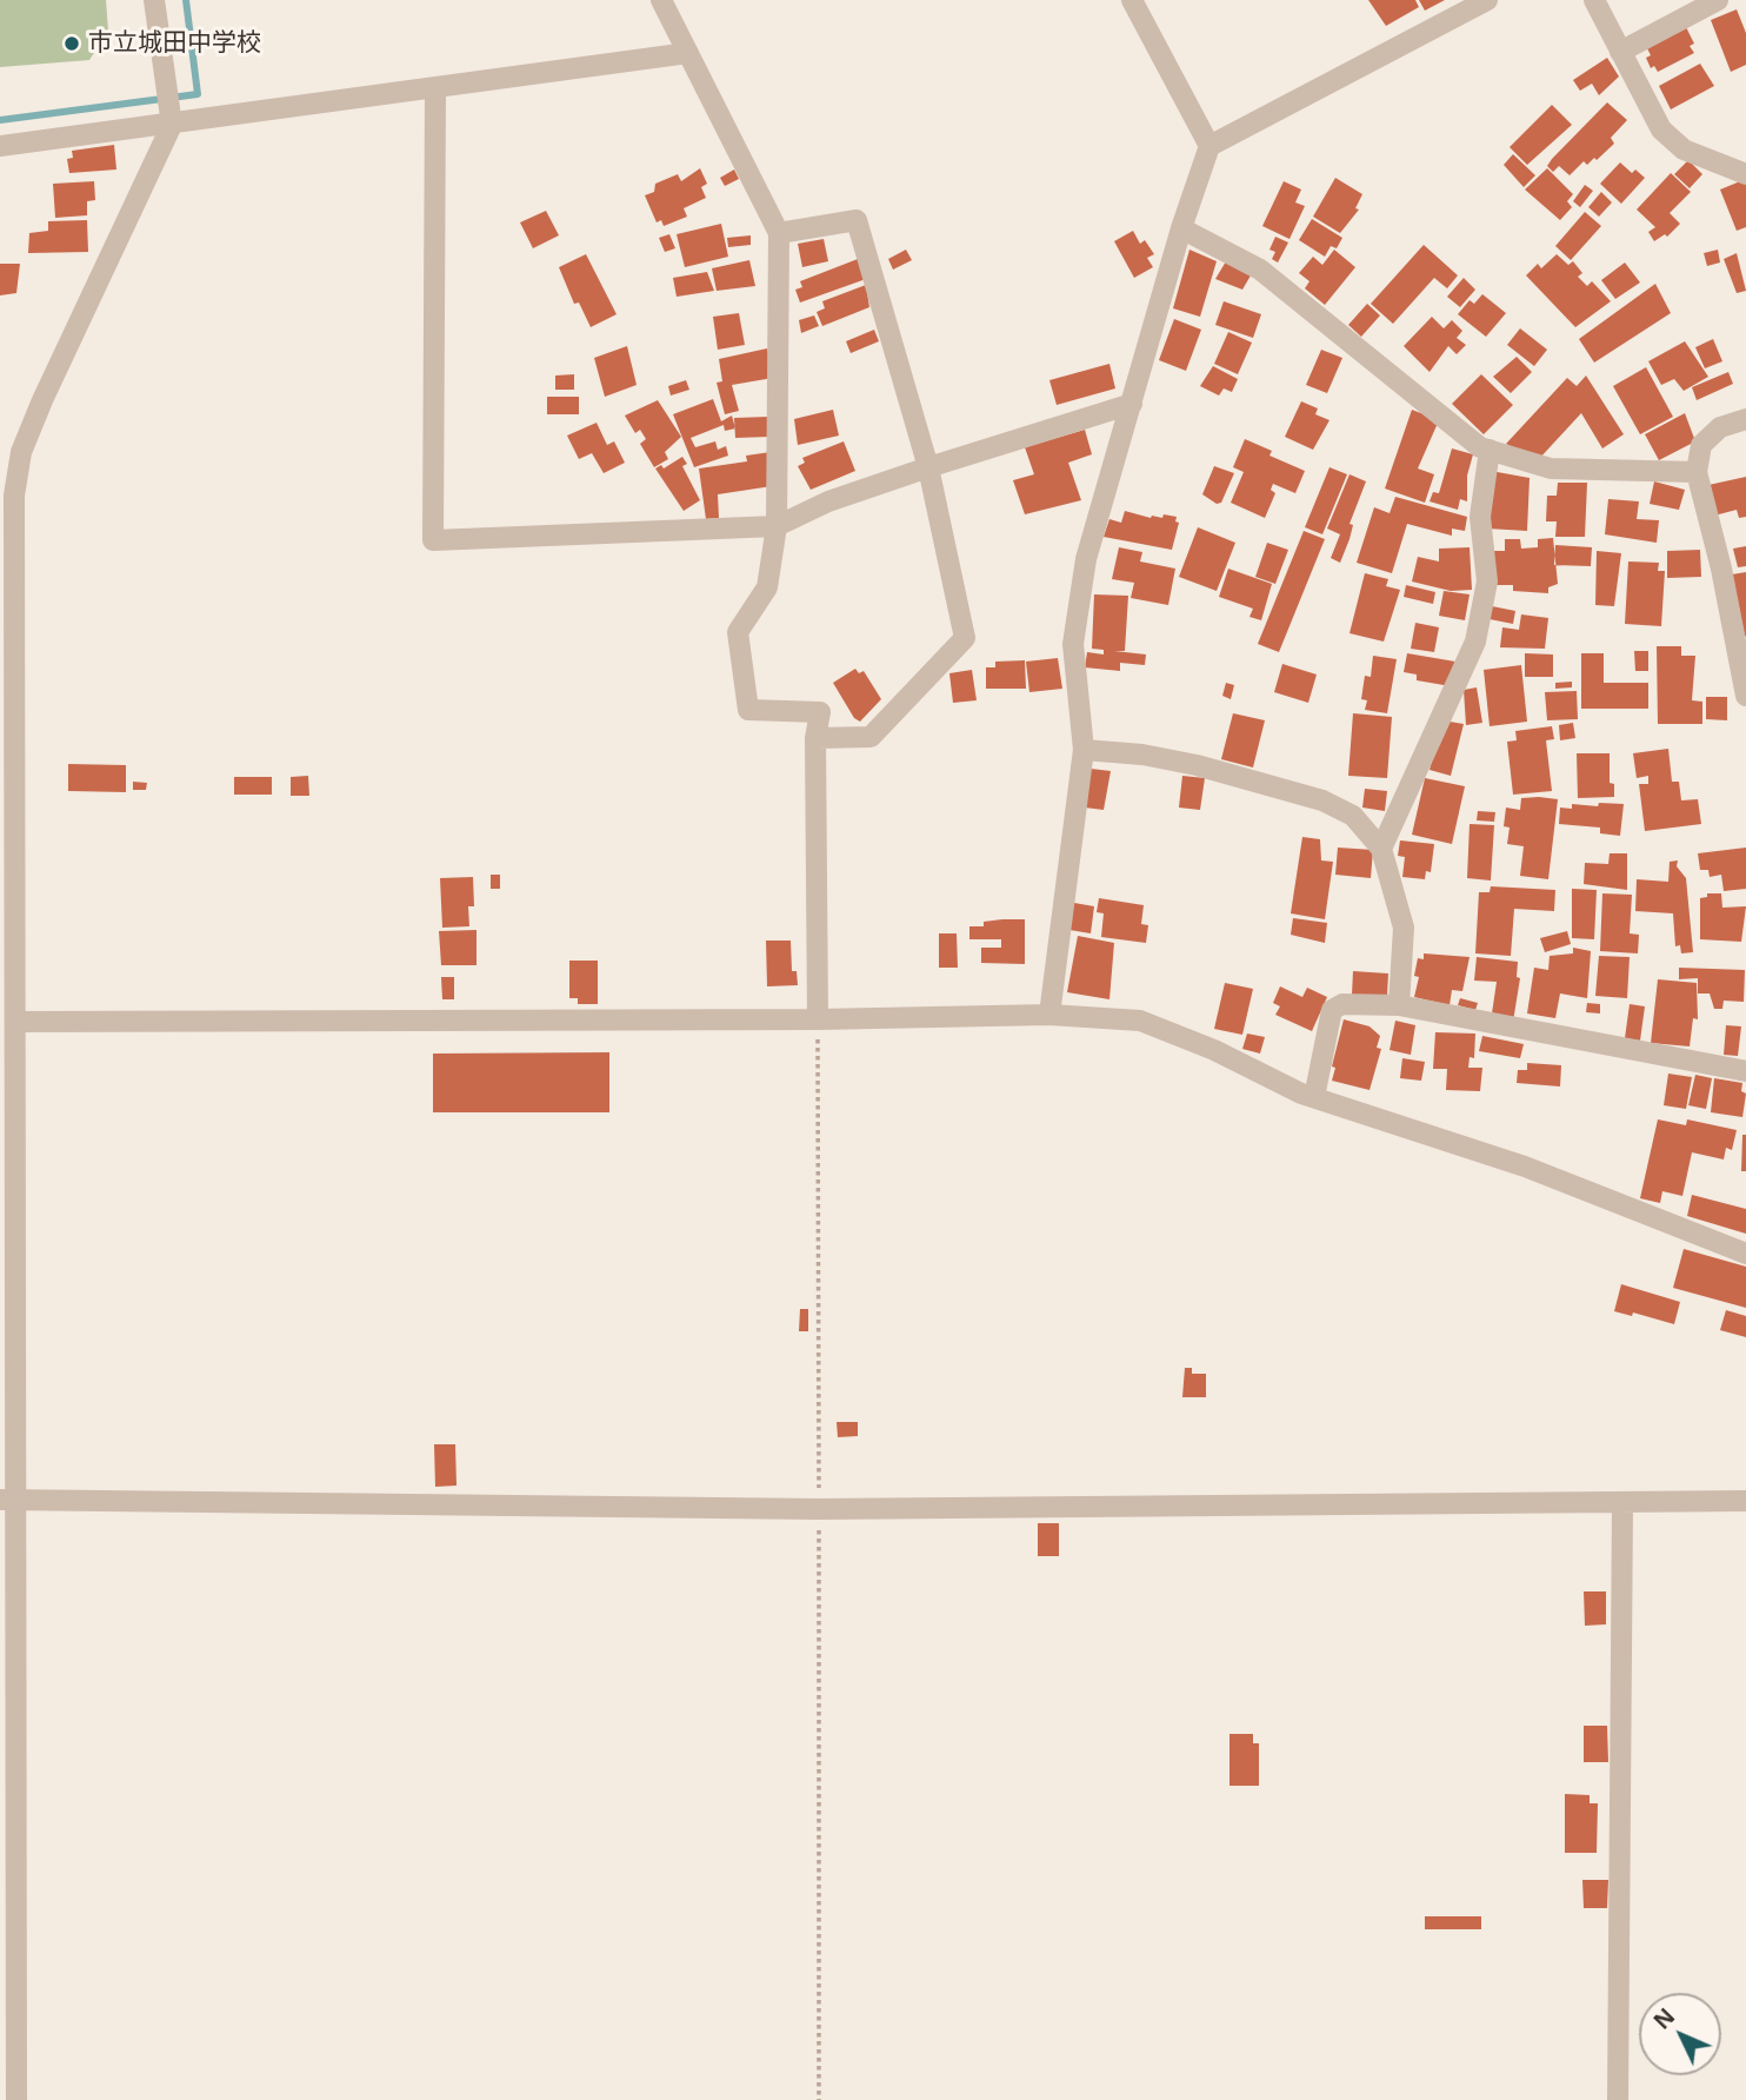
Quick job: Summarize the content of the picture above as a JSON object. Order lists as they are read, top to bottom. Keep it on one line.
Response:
{"places":["市立城田中学校"],"north":"top left"}
